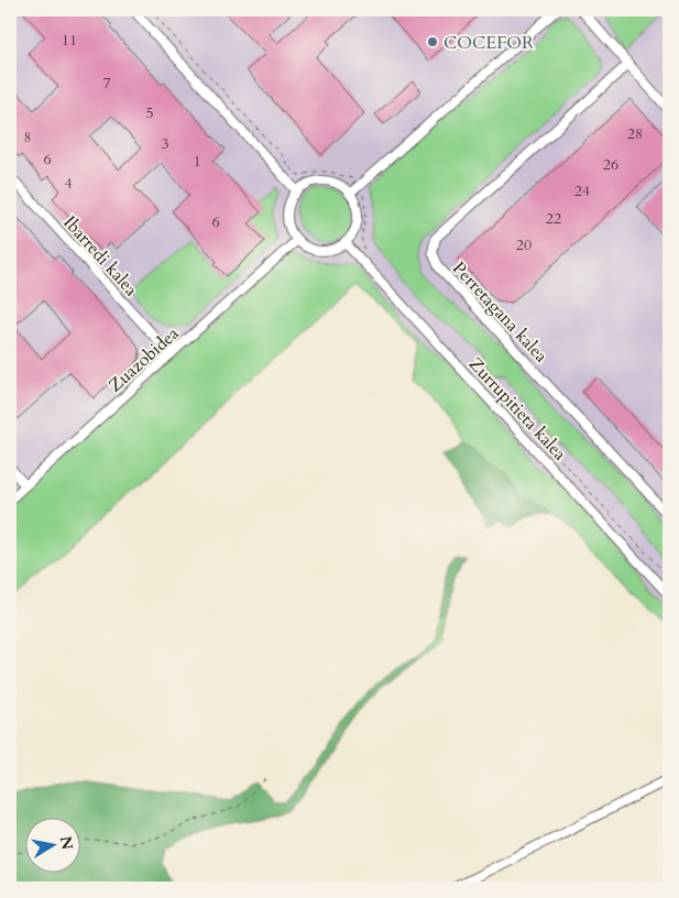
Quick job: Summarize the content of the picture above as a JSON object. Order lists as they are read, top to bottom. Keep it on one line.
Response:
{"streets":{"street":["Ibarredi kalea","Perretagana kalea","Zuazobidea","Zurrupitieta kalea"]},"crossings":[["Ibarredi kalea","Zuazobidea"],["Zuazobidea","Zurrupitieta kalea"]],"places":["COCEFOR"],"house_numbers":["11","7","5","28","8","3","6","1","26","4","24","22","6","20"],"north":"right"}
